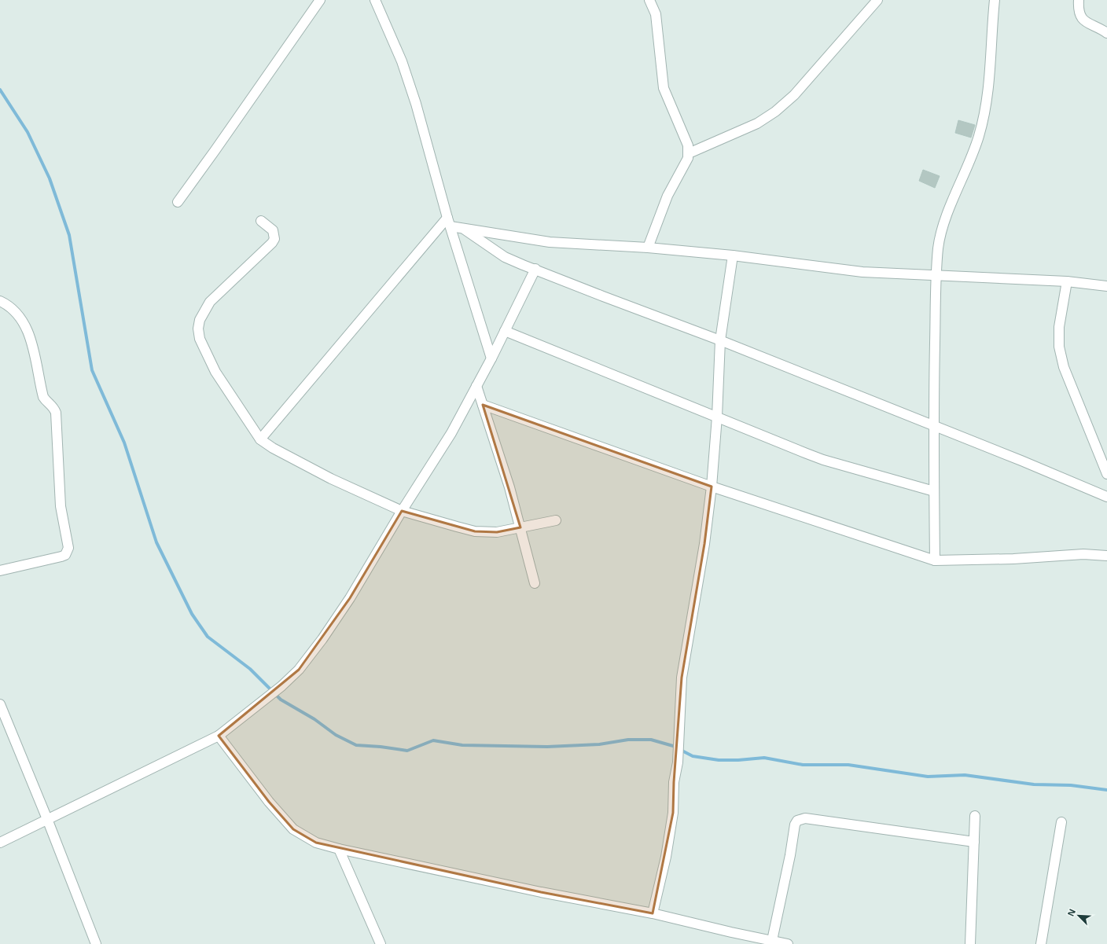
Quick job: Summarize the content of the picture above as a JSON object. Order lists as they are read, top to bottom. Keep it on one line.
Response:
{"north":"top left"}
